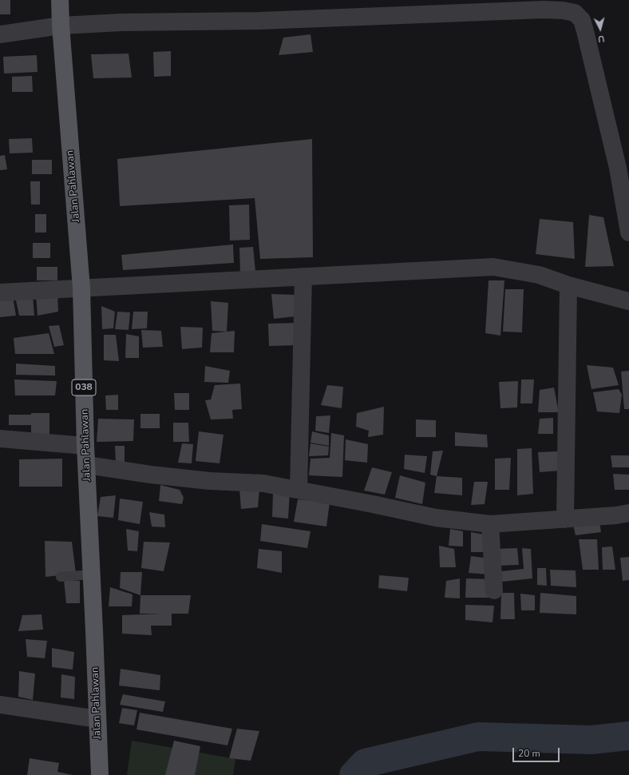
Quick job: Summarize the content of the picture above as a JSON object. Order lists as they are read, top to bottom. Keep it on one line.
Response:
{"streets":{"main road":["Jalan Pahlawan","038"]},"scale_bar":"20 m","north":"bottom"}
